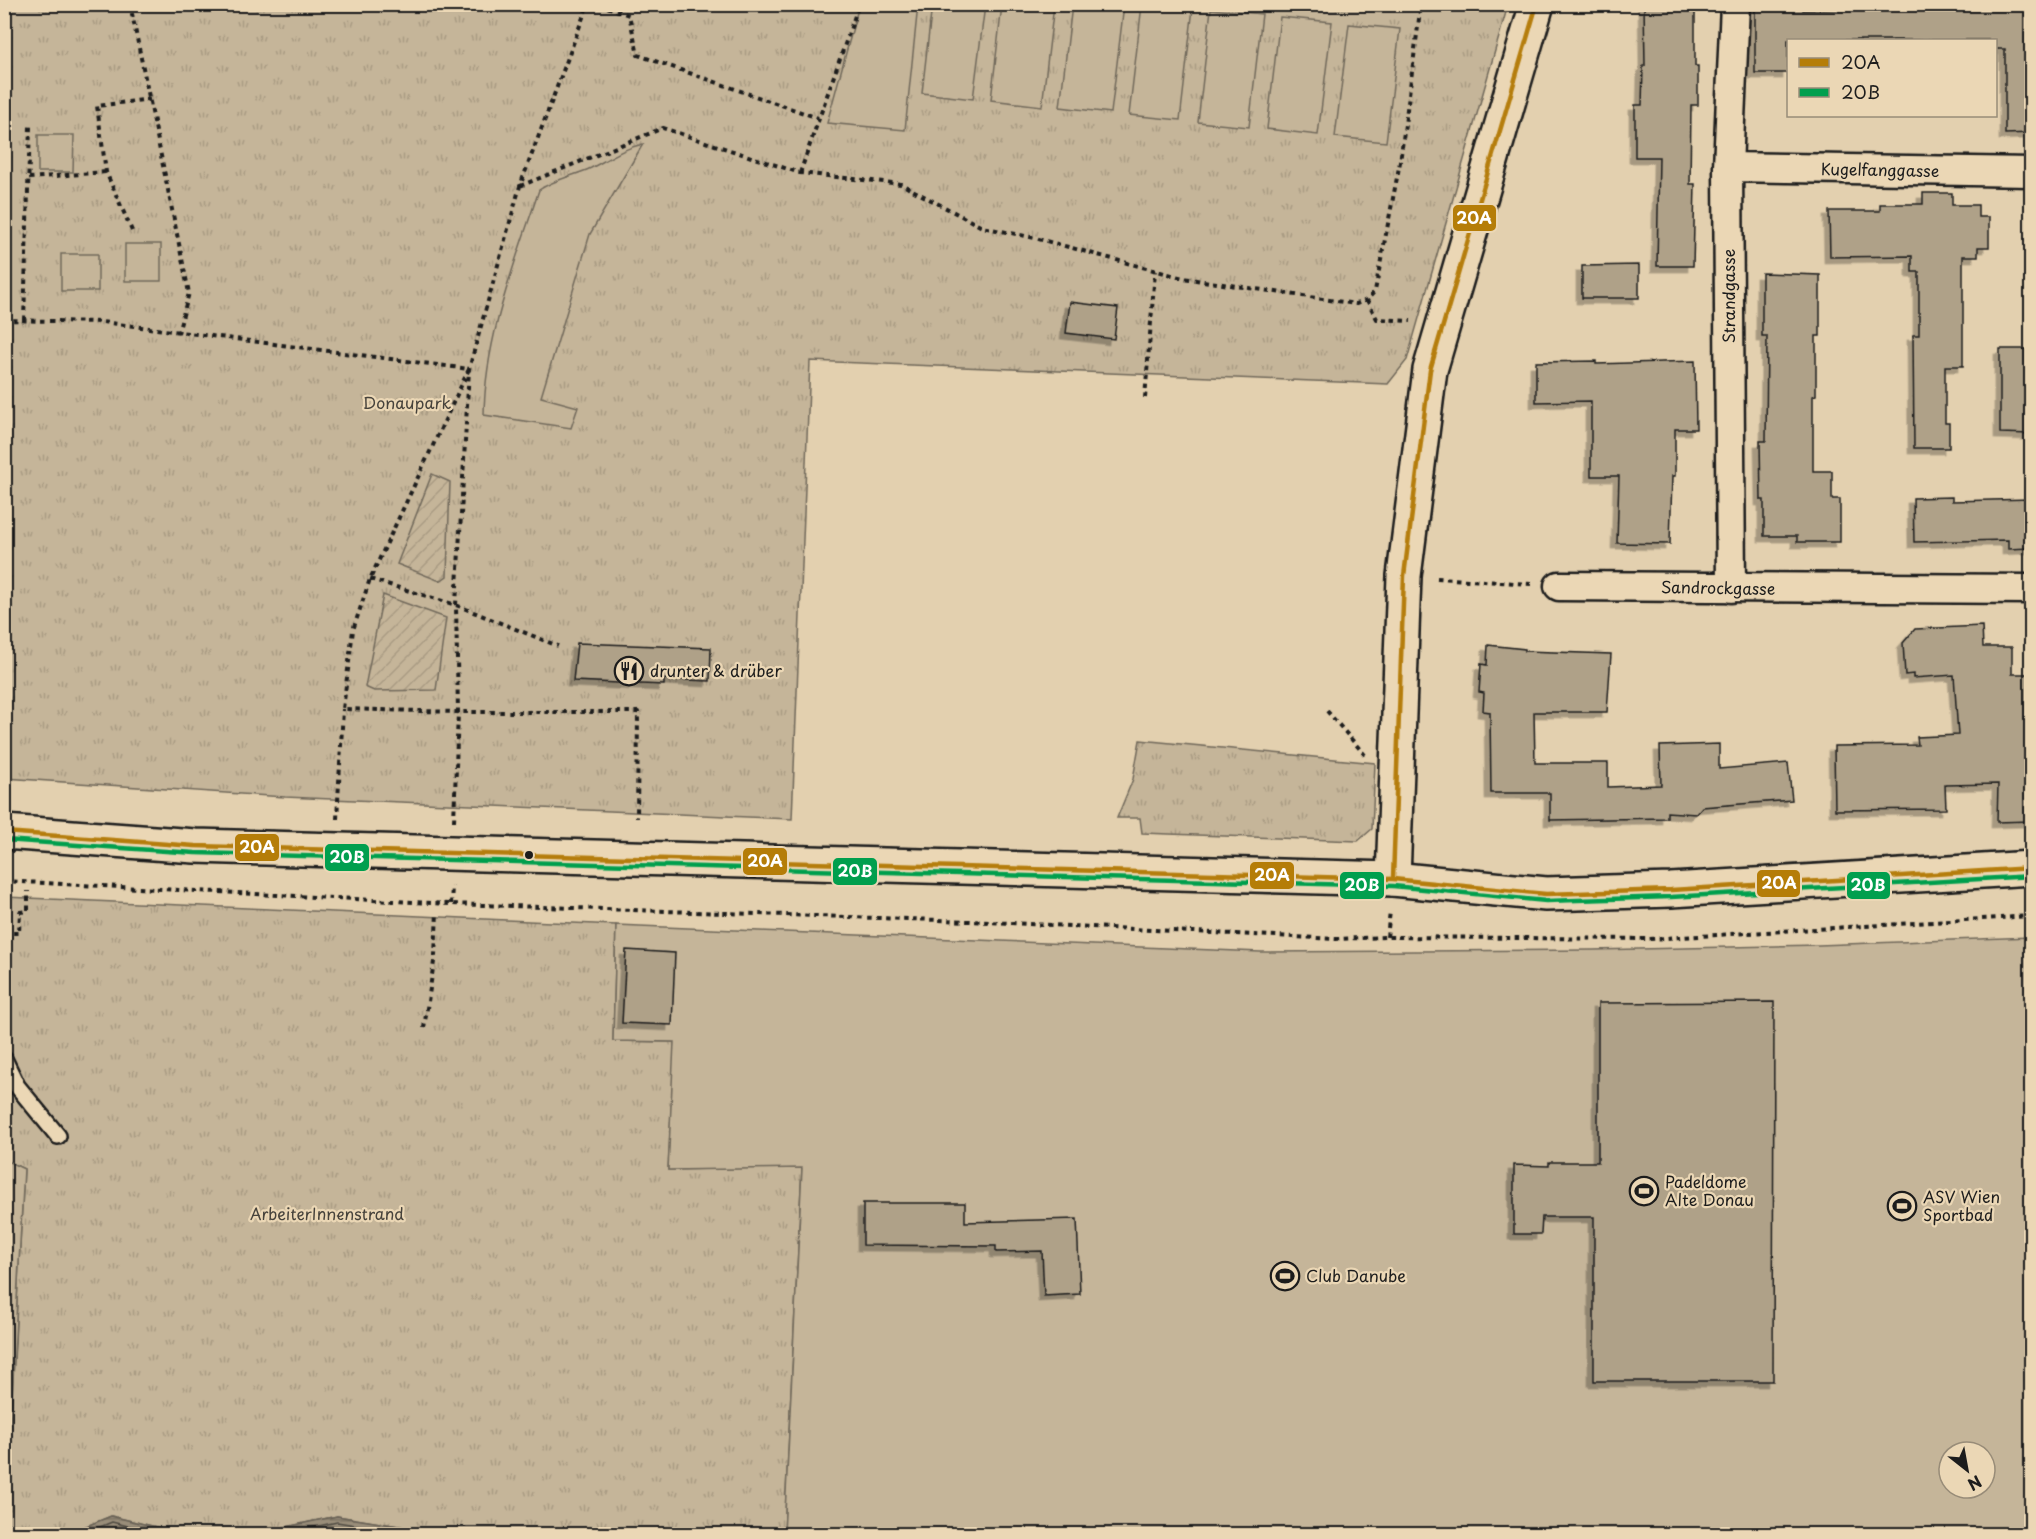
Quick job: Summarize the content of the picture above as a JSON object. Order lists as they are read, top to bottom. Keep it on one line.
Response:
{"streets":{"street":["Kugelfanggasse","Strandgasse","Sandrockgasse"]},"crossings":[["Kugelfanggasse","Strandgasse"],["Strandgasse","Sandrockgasse"]],"parks":["Donaupark","ArbeiterInnenstrand"],"places":{"restaurant":["drunter & drüber"],"sports":["Padeldome Alte Donau","ASV Wien Sportbad","Club Danube"]},"lines":["transit line 20A","transit line 20B"],"legend":["20A","20B"],"north":"bottom right"}
